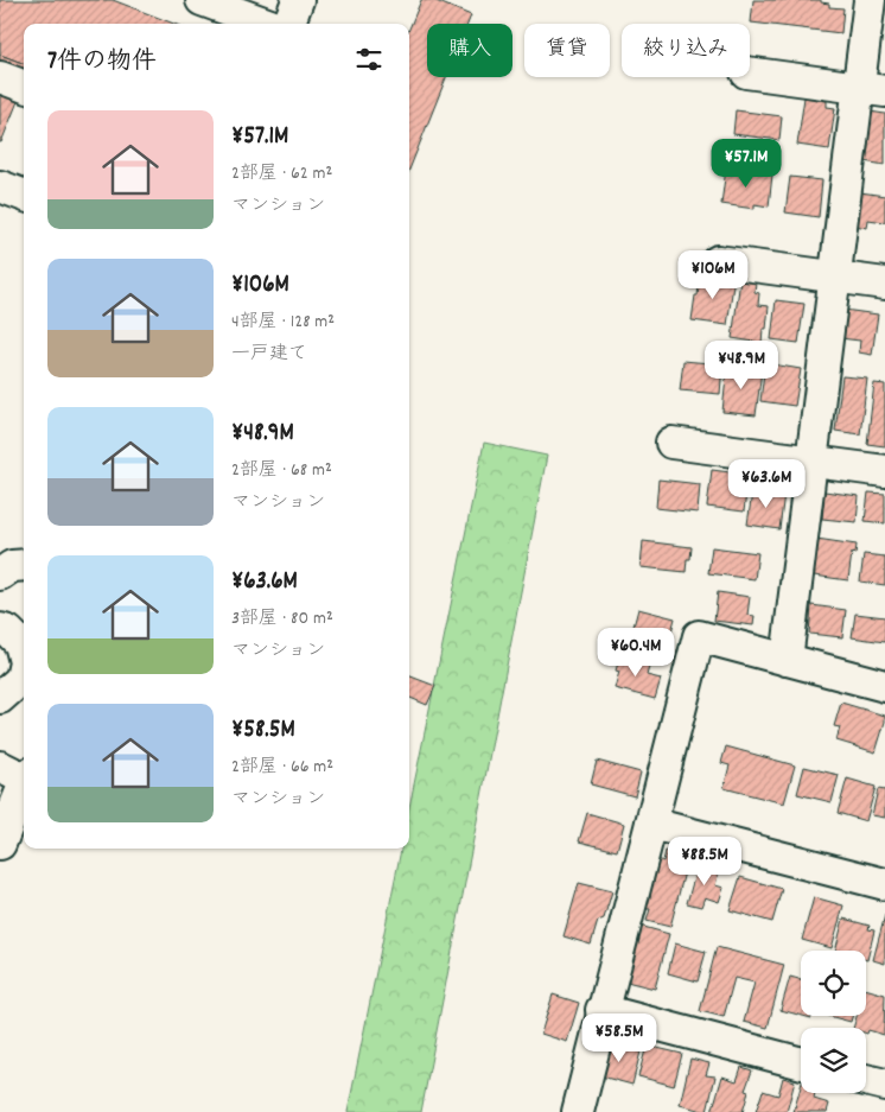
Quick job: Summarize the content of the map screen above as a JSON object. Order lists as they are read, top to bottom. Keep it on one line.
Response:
{"page":{"chip":["購入","賃貸","絞り込み"],"heading":"7件の物件","list":[{"name":"¥57.1M","note":"2部屋 · 62 m² · マンション"},{"name":"¥106M","note":"4部屋 · 128 m² · 一戸建て"},{"name":"¥48.9M","note":"2部屋 · 68 m² · マンション"},{"name":"¥63.6M","note":"3部屋 · 80 m² · マンション"},{"name":"¥58.5M","note":"2部屋 · 66 m² · マンション"}],"price":["¥57.1M","¥106M","¥48.9M","¥63.6M","¥60.4M","¥88.5M","¥58.5M"]}}
